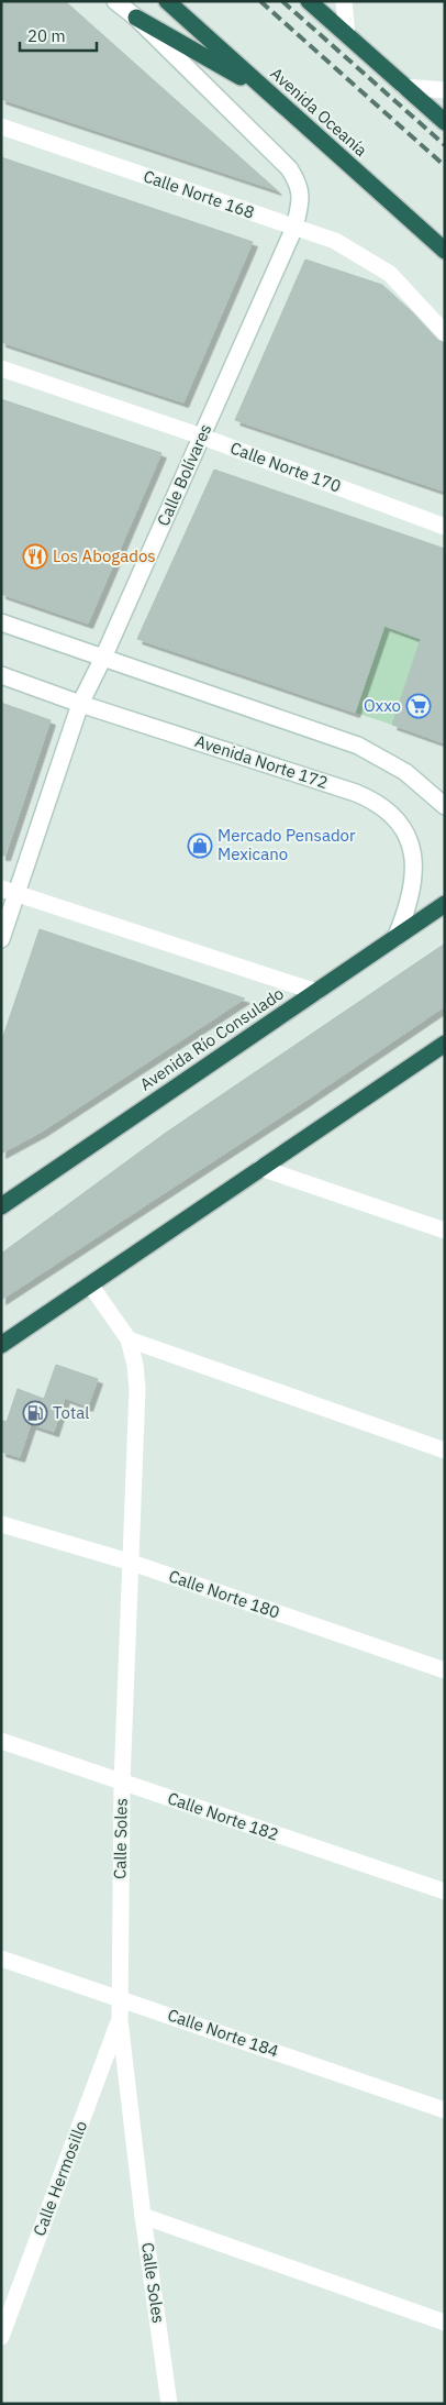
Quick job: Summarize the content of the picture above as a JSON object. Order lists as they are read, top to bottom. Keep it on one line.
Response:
{"streets":{"highway":["Avenida Oceanía","Avenida Río Consulado"],"street":["Calle Norte 168","Calle Norte 170","Calle Bolívares","Avenida Norte 172","Calle Norte 180","Calle Norte 182","Calle Soles","Calle Norte 184","Calle Hermosillo"]},"crossings":[["Calle Norte 168","Calle Bolívares"],["Calle Norte 170","Calle Bolívares"],["Calle Bolívares","Avenida Norte 172"],["Avenida Norte 172","Avenida Río Consulado"],["Calle Norte 180","Calle Soles"],["Calle Norte 182","Calle Soles"],["Calle Soles","Calle Norte 184"],["Calle Soles","Calle Hermosillo"]],"places":{"restaurant":["Los Abogados"],"supermarket":["Oxxo"],"shop":["Mercado Pensador Mexicano"],"fuel station":["Total"]},"scale_bar":"20 m"}
